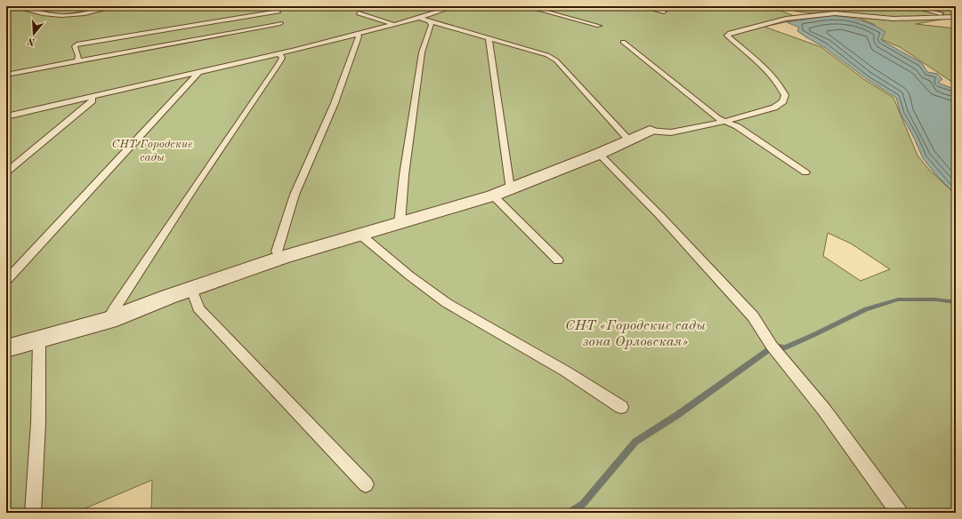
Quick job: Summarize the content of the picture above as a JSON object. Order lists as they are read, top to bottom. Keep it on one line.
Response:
{"parks":["СНТ Городские сады","СНТ «Городские сады зона Орловская»"],"north":"bottom"}
